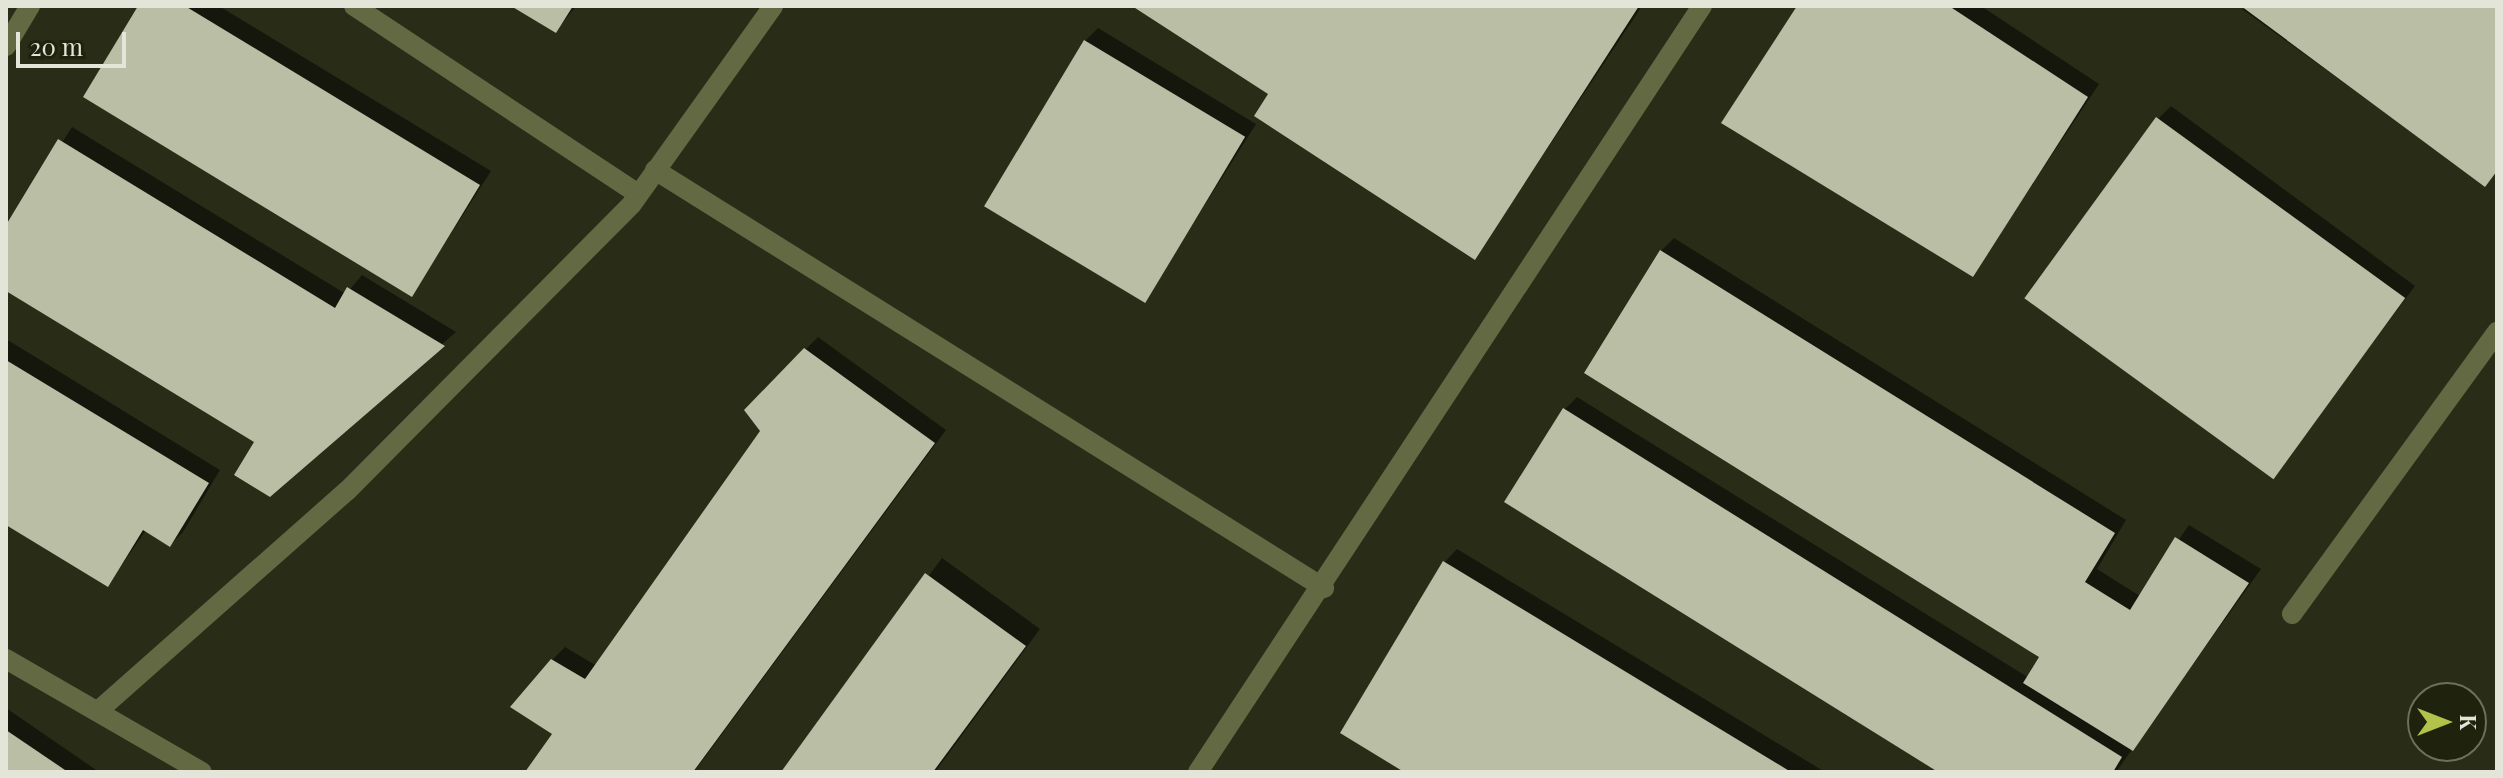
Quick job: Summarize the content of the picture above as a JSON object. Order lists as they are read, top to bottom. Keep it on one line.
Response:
{"scale_bar":"20 m","north":"right"}
